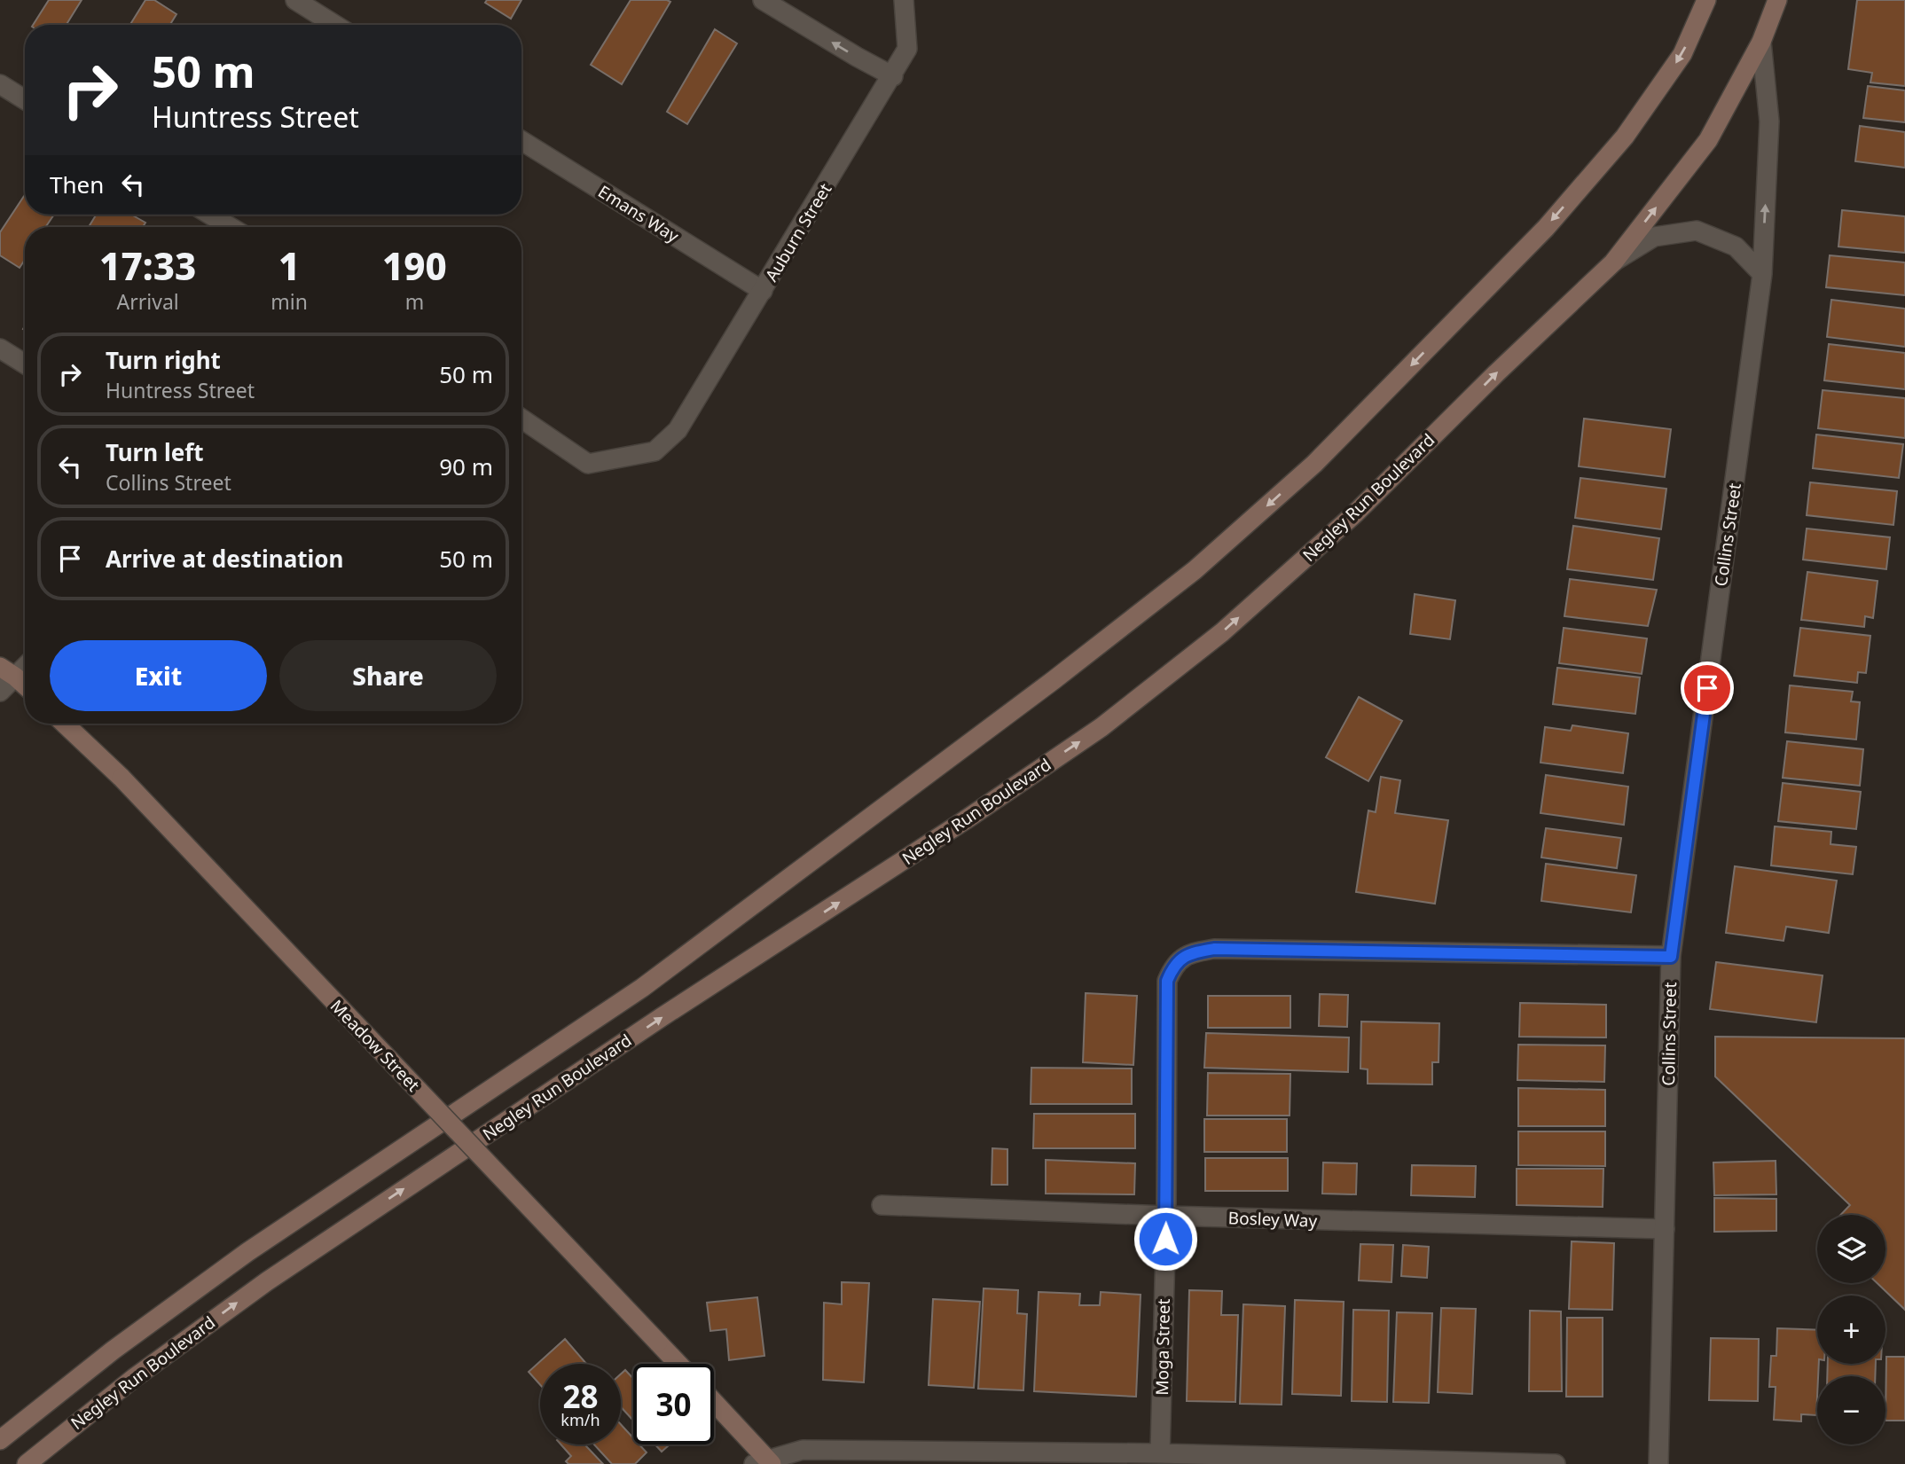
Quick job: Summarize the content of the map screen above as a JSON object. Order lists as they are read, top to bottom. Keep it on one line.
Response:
{"streets":{"main road":["Negley Run Boulevard","Meadow Street"],"street":["Emans Way","Auburn Street","Collins Street","Bosley Way","Moga Street"]},"crossings":[["Emans Way","Auburn Street"],["Negley Run Boulevard","Collins Street"],["Collins Street","Bosley Way"],["Collins Street","Moga Street"],["Bosley Way","Moga Street"]],"page":{"turn":["50 m","Huntress Street"],"then":"Then","eta":["17:33","Arrival","1","min","190","m"],"list":[{"name":"Turn right","note":"Huntress Street","value":"50 m"},{"name":"Turn left","note":"Collins Street","value":"90 m"},{"name":"Arrive at destination","value":"50 m"}],"buttons":["Exit","Share"],"map_buttons":["+","−"],"speed":"28 km/h","limit":"30"}}
